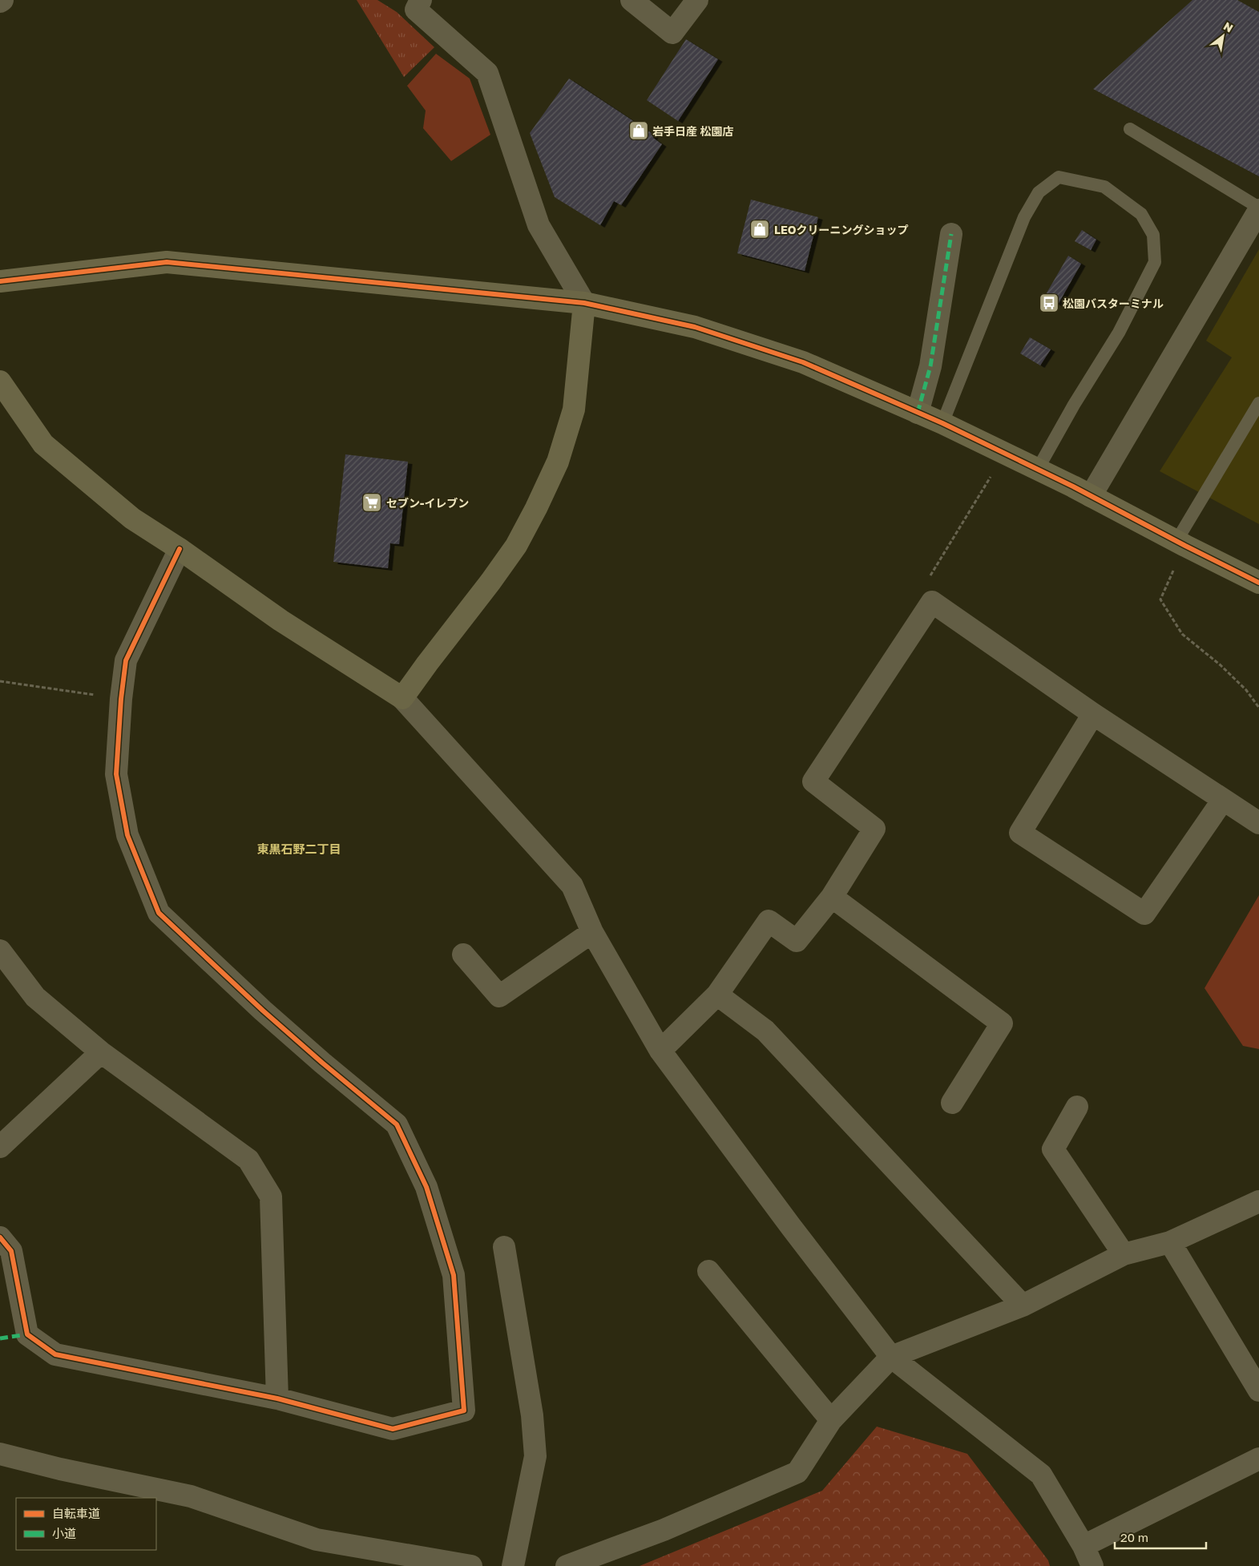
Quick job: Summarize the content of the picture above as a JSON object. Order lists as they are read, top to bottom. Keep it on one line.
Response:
{"districts":["東黒石野二丁目"],"places":{"shop":["岩手日産 松園店","LEOクリーニングショップ"],"bus stop":["松園バスターミナル"],"supermarket":["セブン-イレブン"]},"legend":["自転車道","小道"],"scale_bar":"20 m","north":"top right"}
